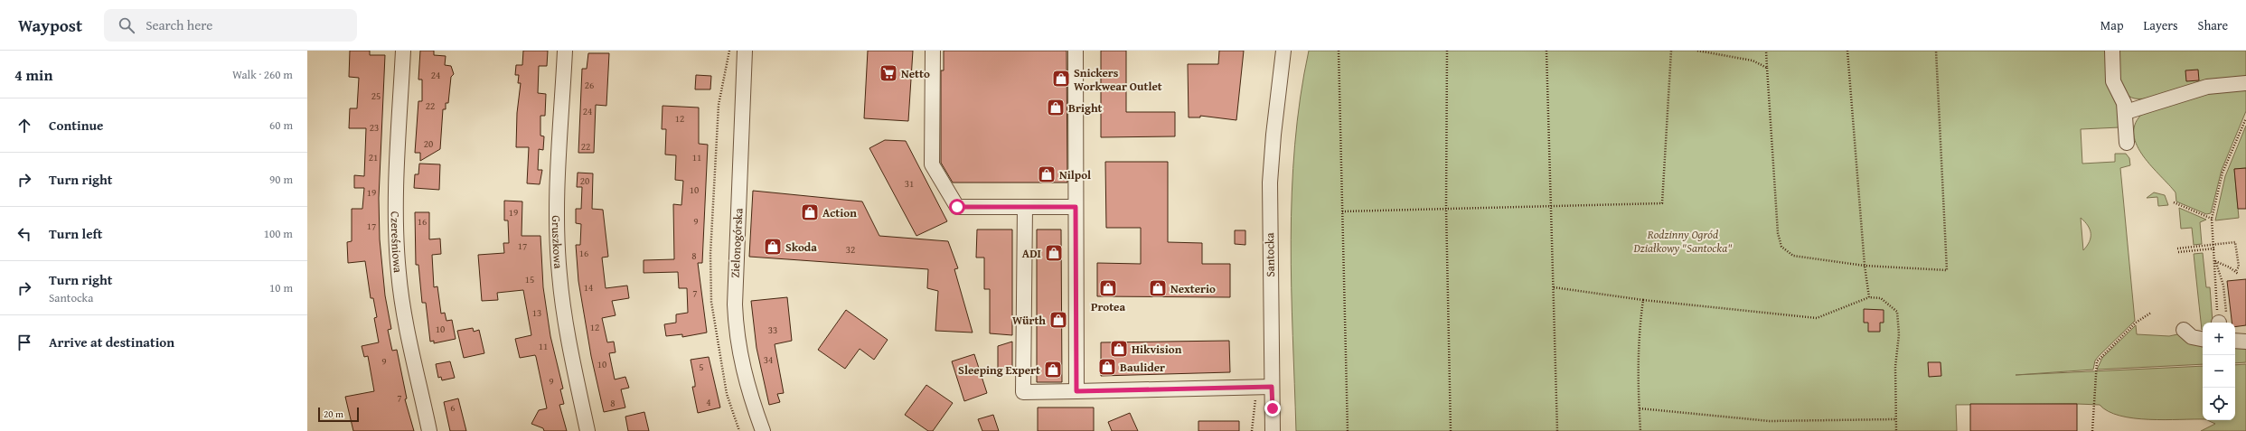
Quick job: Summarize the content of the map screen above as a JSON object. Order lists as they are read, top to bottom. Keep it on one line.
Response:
{"streets":{"street":["Czereśniowa","Gruszkowa","Zielonogórska","Santocka"]},"parks":["Rodzinny Ogród Działkowy \"Santocka\""],"places":{"supermarket":["Netto"],"shop":["Snickers Workwear Outlet","Bright","Nilpol","Action","Skoda","ADI","Protea","Nexterio","Würth","Hikvision","Baulider","Sleeping Expert"]},"house_numbers":["24","26","25","22","24","12","23","20","22","21","11","20","31","10","19","19","16","9","17","17","32","16","8","15","14","7","13","12","10","33","11","34","9","10","5","9","7","4","8","6"],"scale_bar":"20 m","page":{"header":"Waypost","search":"Search here","nav":["Map","Layers","Share"],"heading":["4 min","Walk · 260 m"],"list":[["Continue","60 m"],["Turn right","90 m"],["Turn left","100 m"],["Turn right","Santocka","10 m"],"Arrive at destination"],"map_buttons":["+","−"],"scale":"20 m"}}
